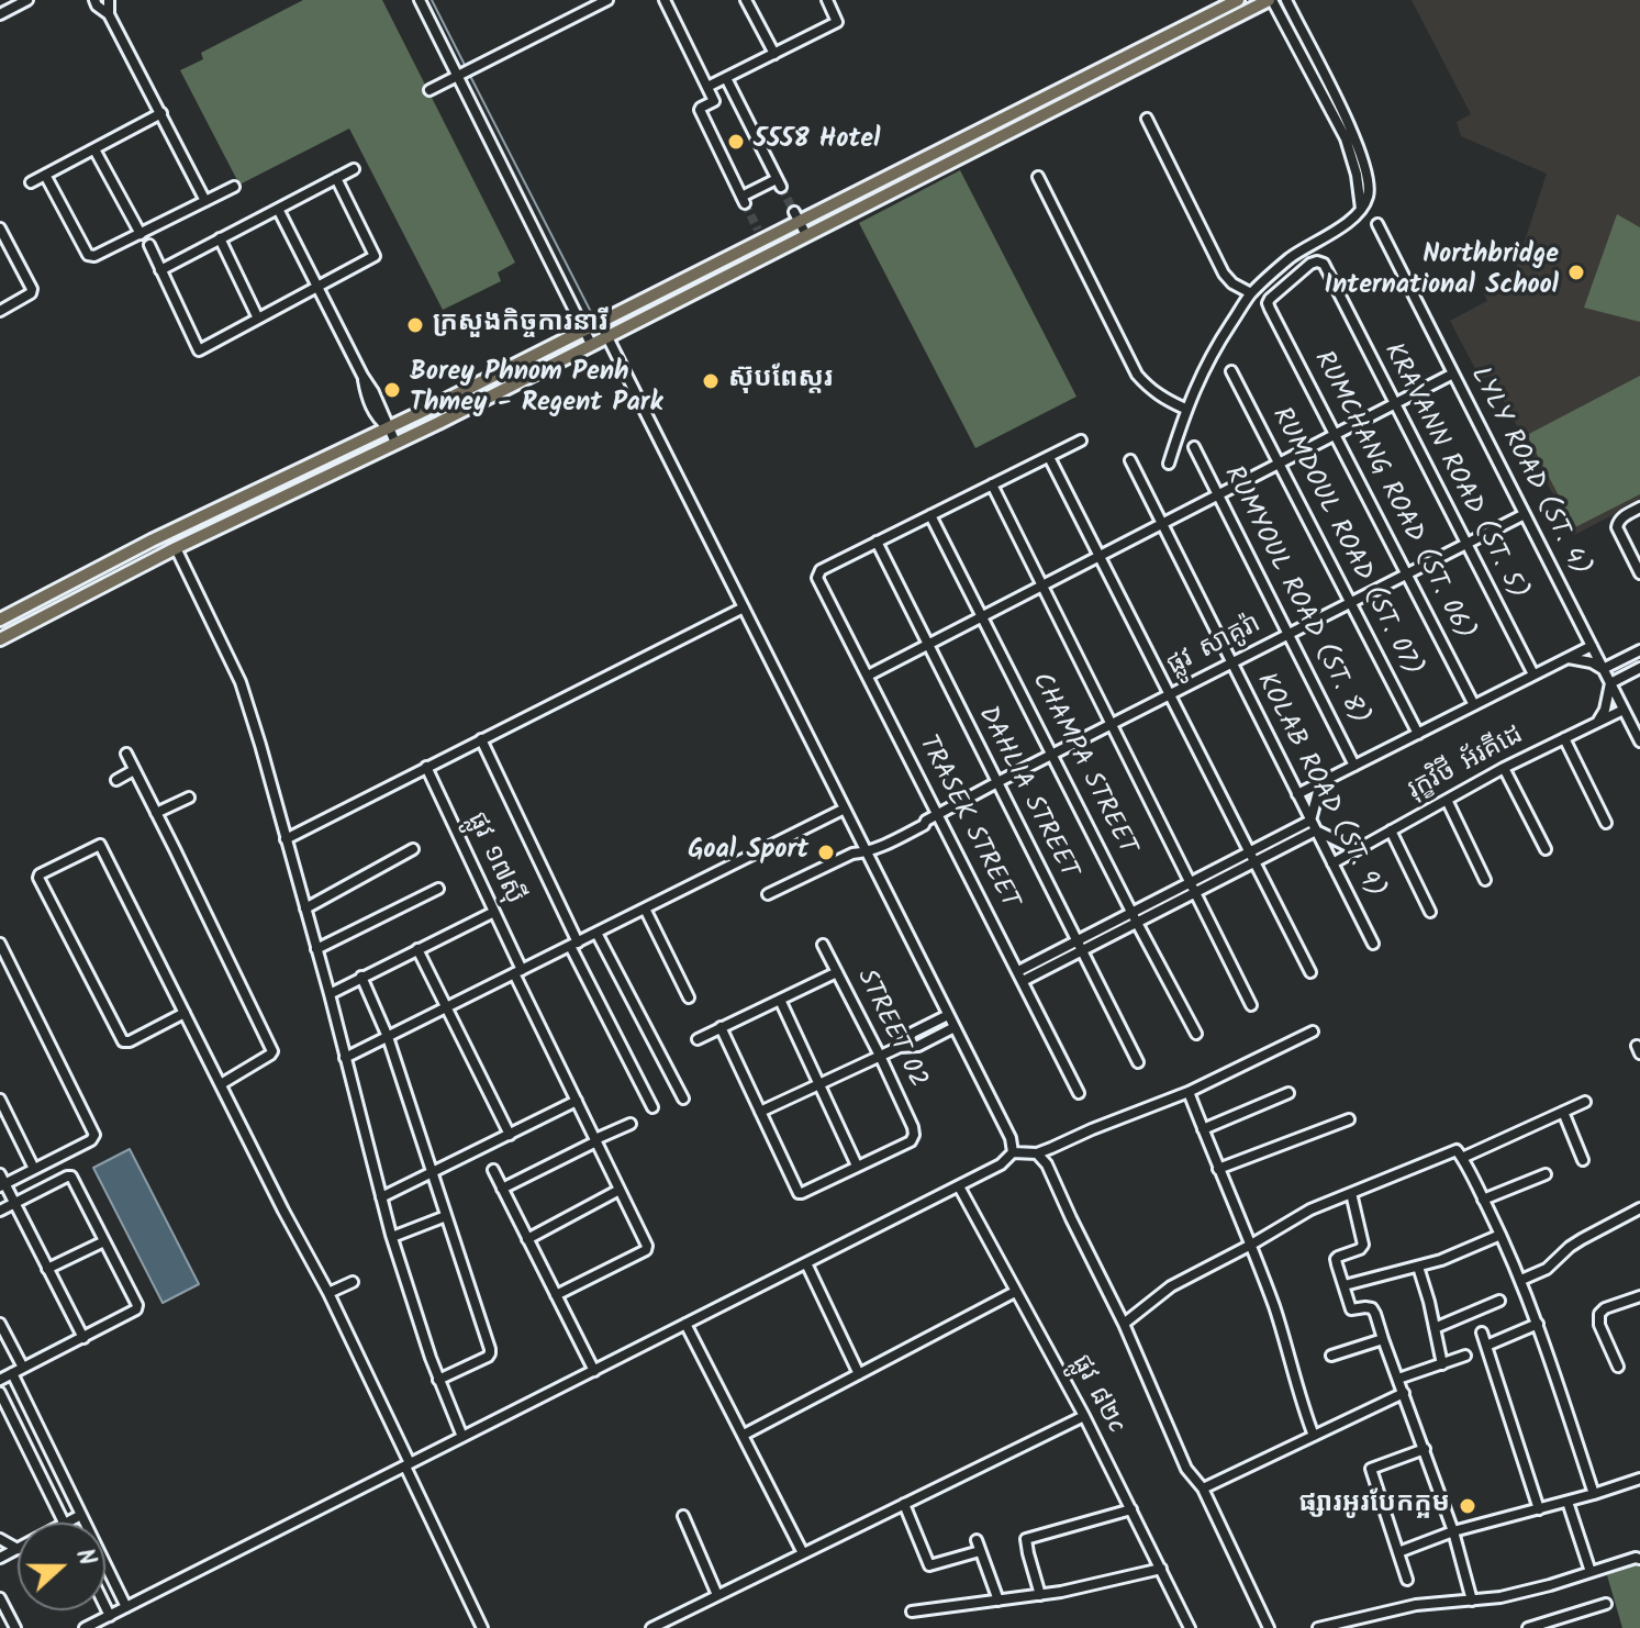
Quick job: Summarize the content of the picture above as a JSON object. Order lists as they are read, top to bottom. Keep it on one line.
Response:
{"streets":{"street":["KRAVANN ROAD (ST. 5)","LYLY ROAD (ST. 4)","RUMCHANG ROAD (ST. 06)","RUMDOUL ROAD (ST. 07)","RUMYOUL ROAD (ST. 8)","ផ្លូវ សាគូរ៉ា","CHAMPA STREET","រុក្ខវិថី អ័រគីដេ","KOLAB ROAD (ST. 9)","DAHLIA STREET","TRASEK STREET","ផ្លូវ ១៧ស៊ី","STREET 02","ផ្លូវ ៨២c"]},"crossings":[["KRAVANN ROAD (ST. 5)","RUMCHANG ROAD (ST. 06)"],["KRAVANN ROAD (ST. 5)","ផ្លូវ សាគូរ៉ា"],["KRAVANN ROAD (ST. 5)","រុក្ខវិថី អ័រគីដេ"],["LYLY ROAD (ST. 4)","ផ្លូវ សាគូរ៉ា"],["LYLY ROAD (ST. 4)","រុក្ខវិថី អ័រគីដេ"],["RUMCHANG ROAD (ST. 06)","ផ្លូវ សាគូរ៉ា"],["RUMCHANG ROAD (ST. 06)","រុក្ខវិថី អ័រគីដេ"],["RUMDOUL ROAD (ST. 07)","ផ្លូវ សាគូរ៉ា"],["RUMDOUL ROAD (ST. 07)","រុក្ខវិថី អ័រគីដេ"],["RUMYOUL ROAD (ST. 8)","ផ្លូវ សាគូរ៉ា"],["RUMYOUL ROAD (ST. 8)","រុក្ខវិថី អ័រគីដេ"],["ផ្លូវ សាគូរ៉ា","CHAMPA STREET"],["ផ្លូវ សាគូរ៉ា","KOLAB ROAD (ST. 9)"],["ផ្លូវ សាគូរ៉ា","DAHLIA STREET"],["ផ្លូវ សាគូរ៉ា","TRASEK STREET"],["រុក្ខវិថី អ័រគីដេ","KOLAB ROAD (ST. 9)"],["DAHLIA STREET","TRASEK STREET"]],"places":["5558 Hotel","Northbridge International School","ក្រសួងកិច្ចការនារី","ស៊ុបពែស្តរ","Borey Phnom Penh Thmey - Regent Park","Goal Sport","ផ្សារអូរបែកក្អម"],"north":"right"}
